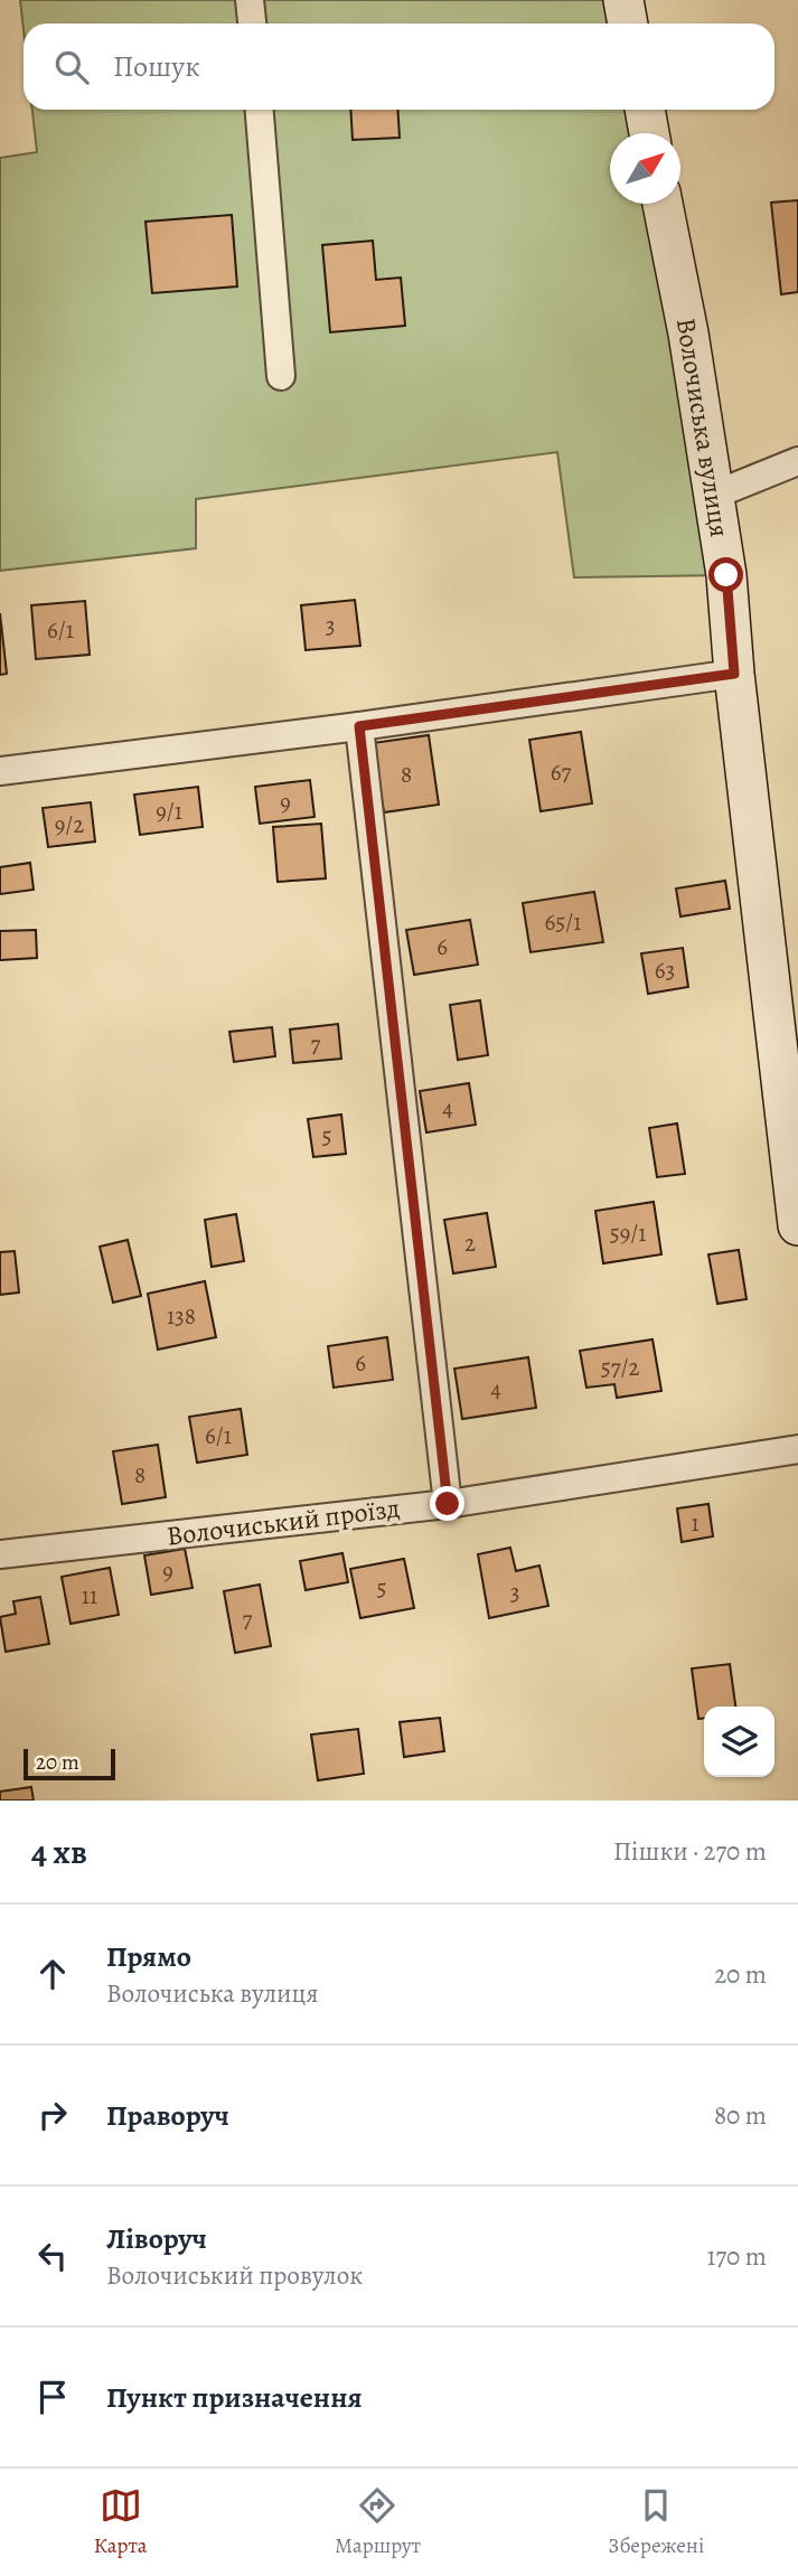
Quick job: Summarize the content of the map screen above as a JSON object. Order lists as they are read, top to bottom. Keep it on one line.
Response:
{"streets":{"main road":["Волочиська вулиця"],"street":["Волочиський проїзд"]},"house_numbers":["3","6/1","67","8","9","9/1","9/2","65/1","6","63","7","4","5","59/1","2","138","6","57/2","4","6/1","8","1","9","5","3","11","7"],"scale_bar":"20 m","north":"top right","page":{"search":"Пошук","scale":"20 m","heading":["4 хв","Пішки · 270 m"],"list":[["Прямо","Волочиська вулиця","20 m"],["Праворуч","80 m"],["Ліворуч","Волочиський провулок","170 m"],"Пункт призначення"],"nav":["Карта","Маршрут","Збережені"]}}
